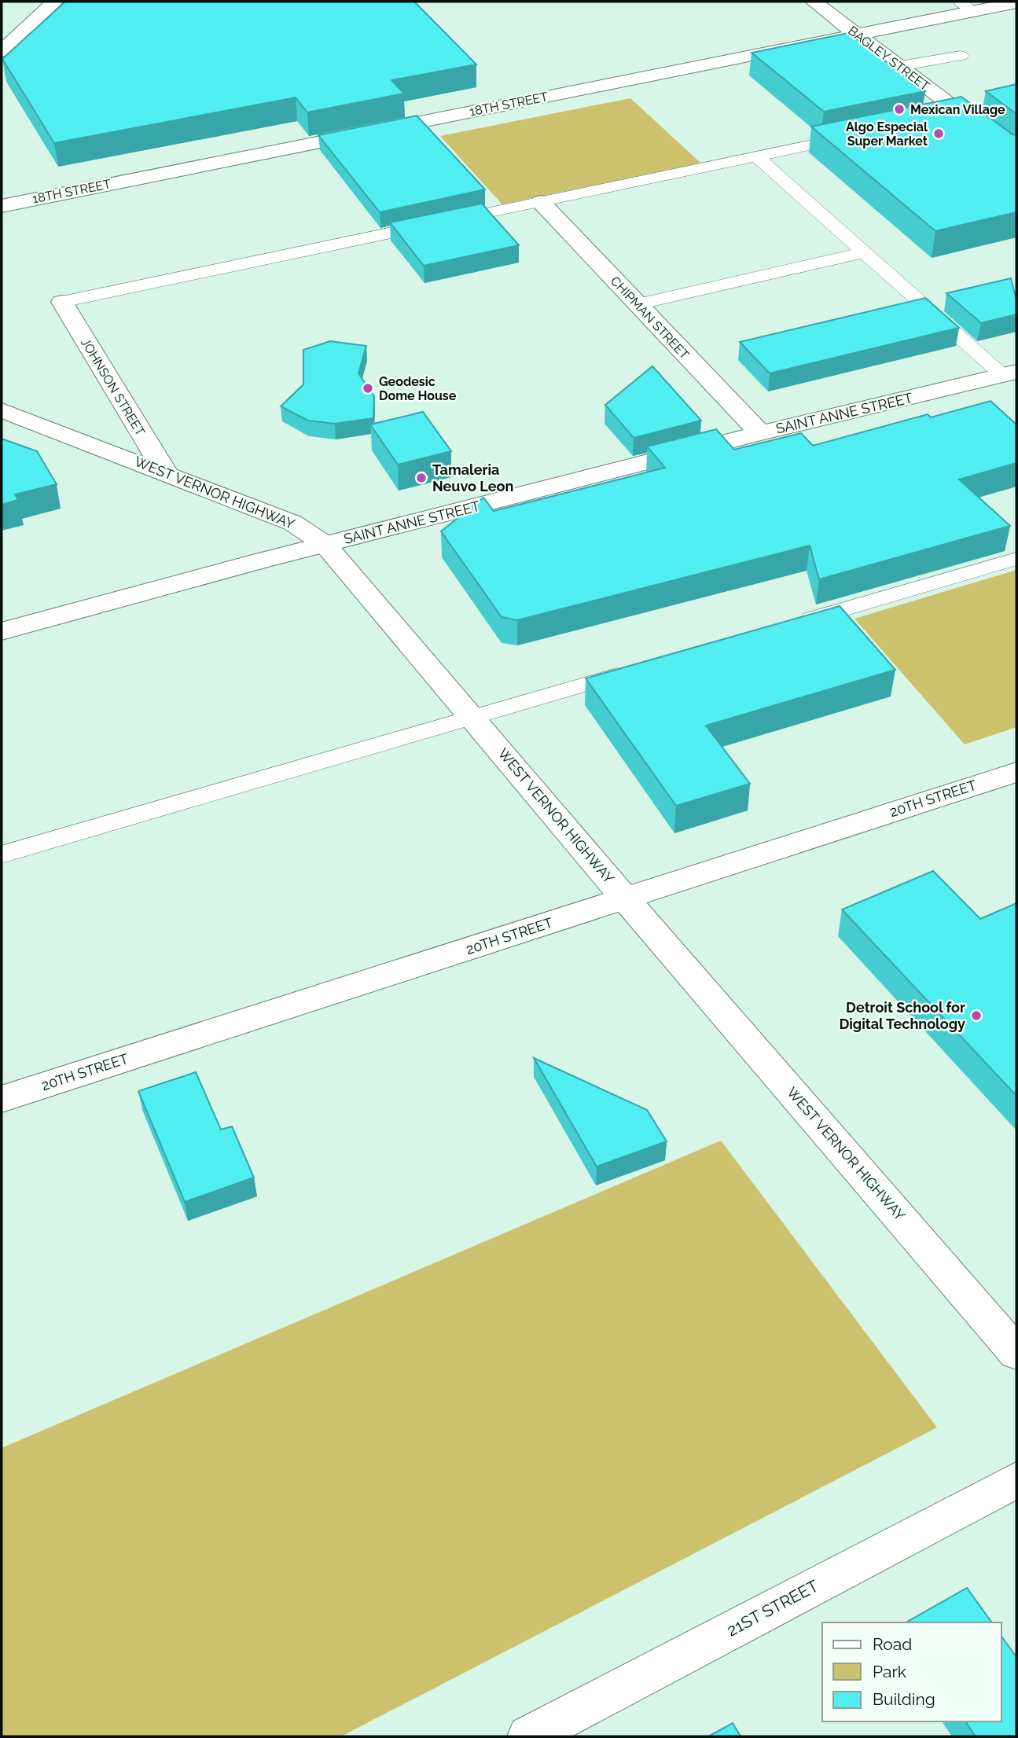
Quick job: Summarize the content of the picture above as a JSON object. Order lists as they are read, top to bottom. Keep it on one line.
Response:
{"streets":{"street":["BAGLEY STREET","18TH STREET","CHIPMAN STREET","JOHNSON STREET","SAINT ANNE STREET","WEST VERNOR HIGHWAY","20TH STREET","21ST STREET"]},"crossings":[["BAGLEY STREET","18TH STREET"],["CHIPMAN STREET","SAINT ANNE STREET"],["JOHNSON STREET","WEST VERNOR HIGHWAY"],["SAINT ANNE STREET","WEST VERNOR HIGHWAY"],["WEST VERNOR HIGHWAY","20TH STREET"]],"places":["Mexican Village","Algo Especial Super Market","Geodesic Dome House","Tamaleria Neuvo Leon","Detroit School for Digital Technology"],"legend":["Road","Park","Building"]}
